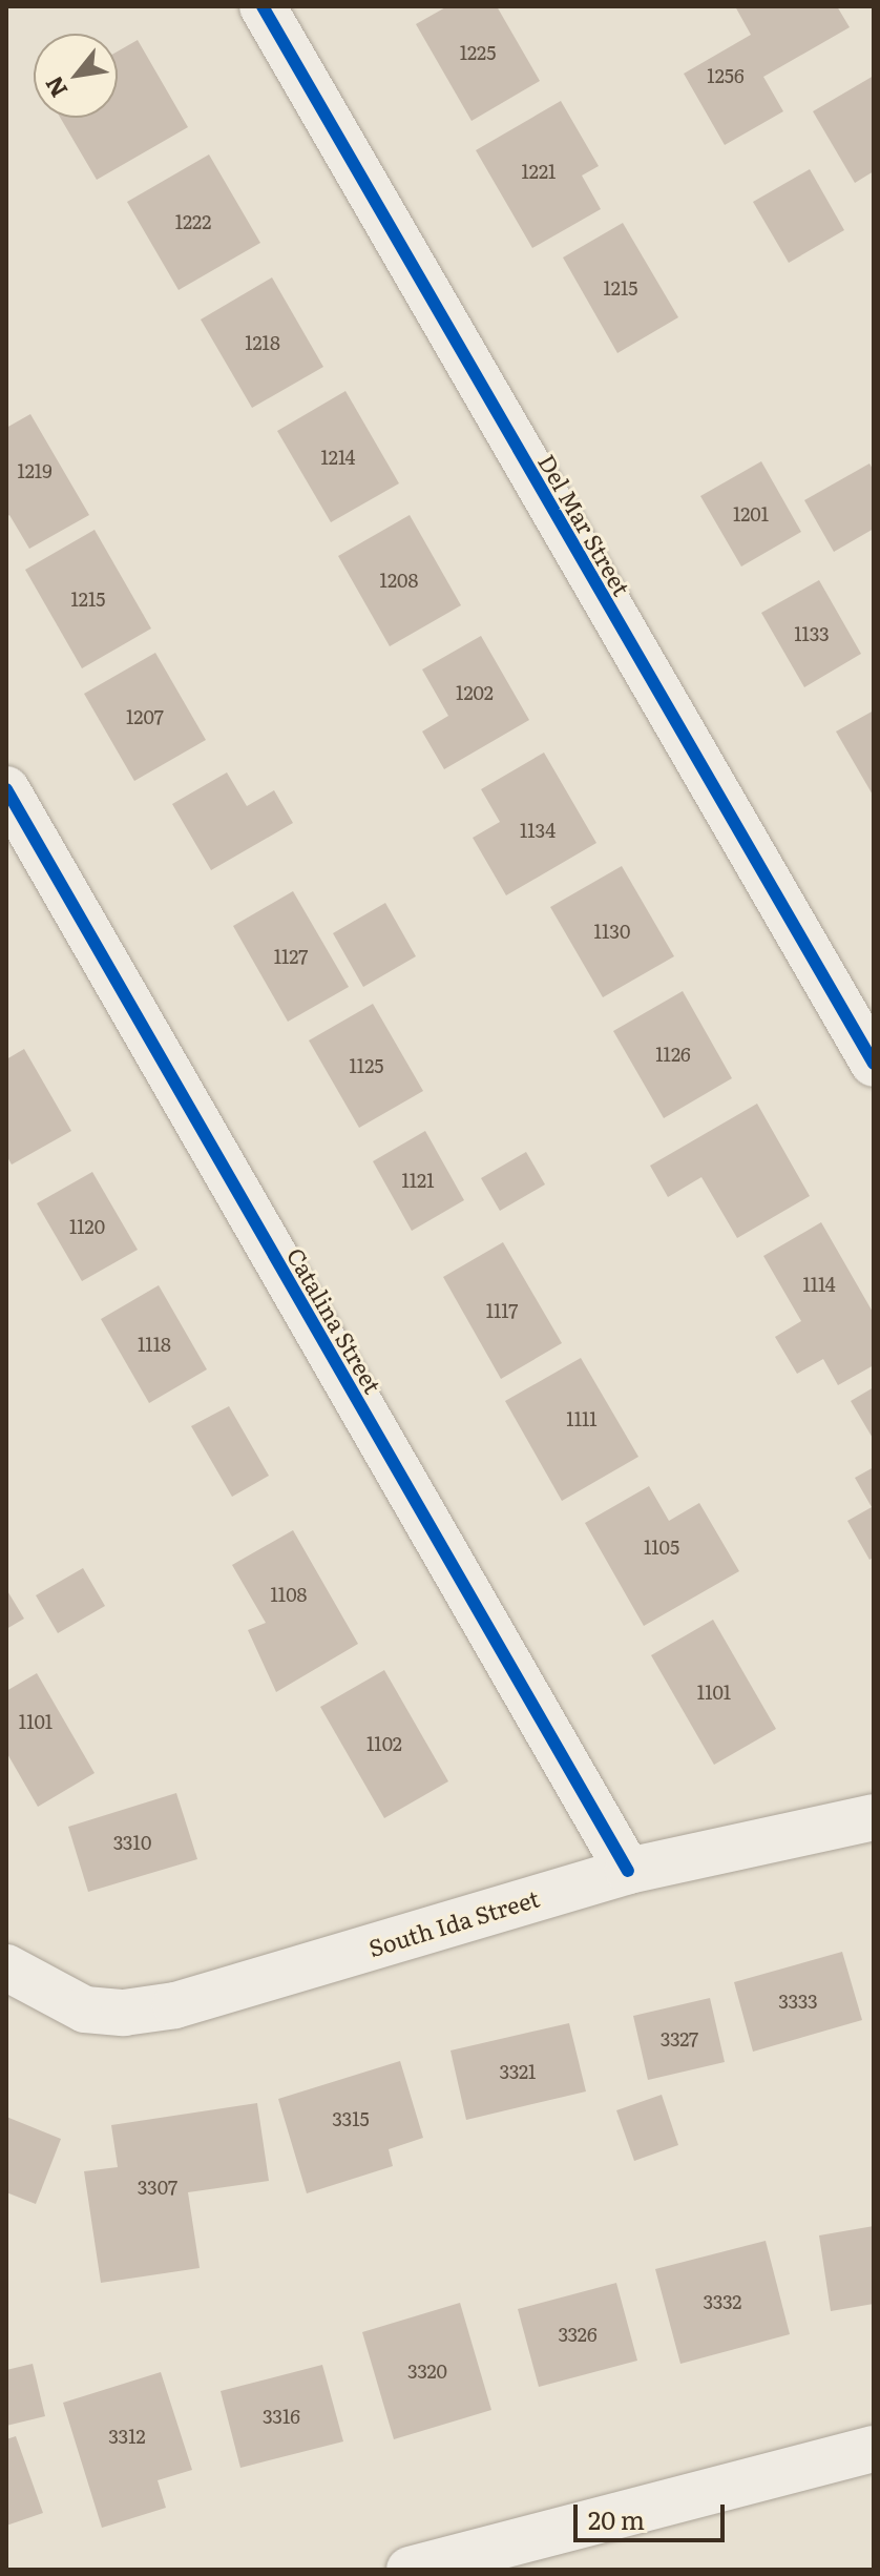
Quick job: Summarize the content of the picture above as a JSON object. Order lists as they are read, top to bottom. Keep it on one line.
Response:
{"streets":{"street":["Del Mar Street","Catalina Street","South Ida Street"]},"crossings":[["Catalina Street","South Ida Street"]],"house_numbers":["1225","1256","1221","1222","1215","1218","1214","1219","1201","1208","1215","1133","1202","1207","1134","1130","1127","1126","1125","1121","1120","1114","1117","1118","1111","1105","1108","1101","1101","1102","3310","3333","3327","3321","3315","3307","3332","3326","3320","3316","3312"],"scale_bar":"20 m","north":"bottom left"}
